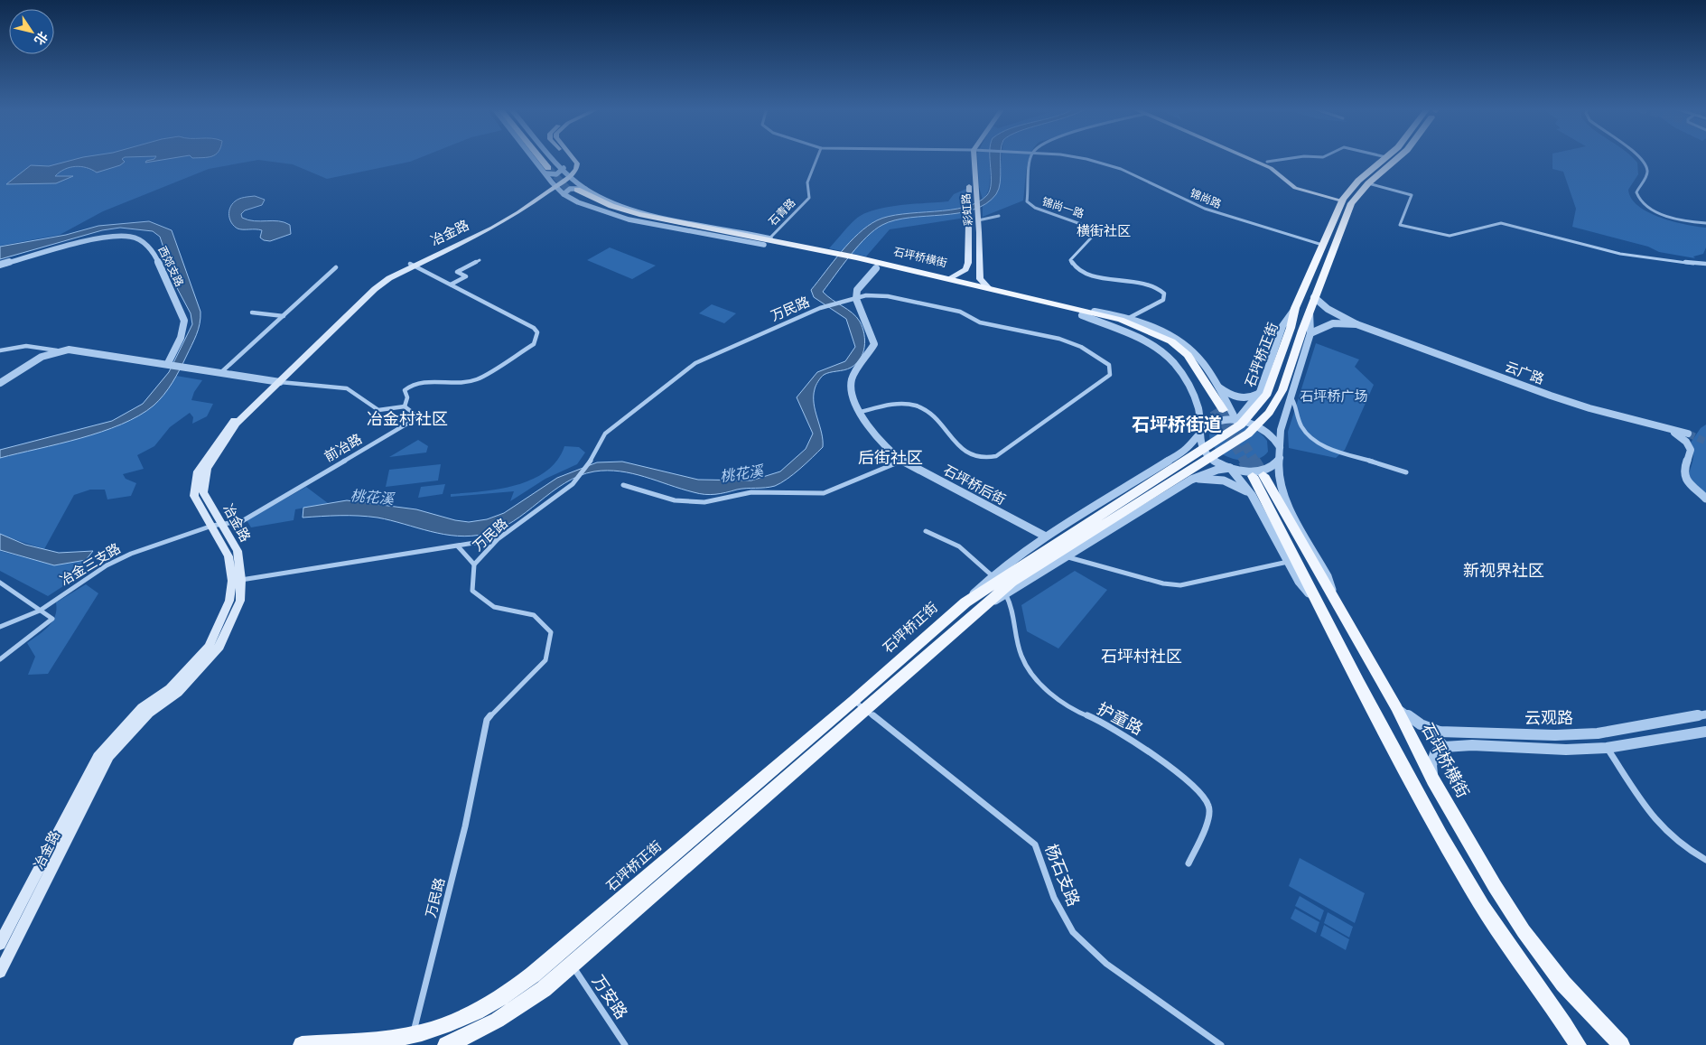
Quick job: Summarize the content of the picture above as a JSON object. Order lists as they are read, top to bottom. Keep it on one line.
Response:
{"streets":{"main road":["彩虹路","冶金路","石坪桥横街","石坪桥正街"],"street":["锦尚路","锦尚一路","石青路","西郊支路","万民路","云广路","前冶路","石坪桥后街","冶金三支路","云观路","护童路","杨石支路","万安路"]},"crossings":[["锦尚路","石坪桥正街"],["彩虹路","石坪桥横街"],["石青路","石坪桥横街"],["冶金路","前冶路"],["冶金路","冶金三支路"],["石坪桥横街","云观路"],["万民路","石坪桥正街"],["万民路","石坪桥后街"],["石坪桥正街","杨石支路"],["石坪桥正街","万安路"],["前冶路","冶金三支路"]],"districts":["横街社区","冶金村社区","石坪桥街道","后街社区","新视界社区","石坪村社区"],"water":["桃花溪"],"parks":["石坪桥广场"],"north":"bottom right"}
